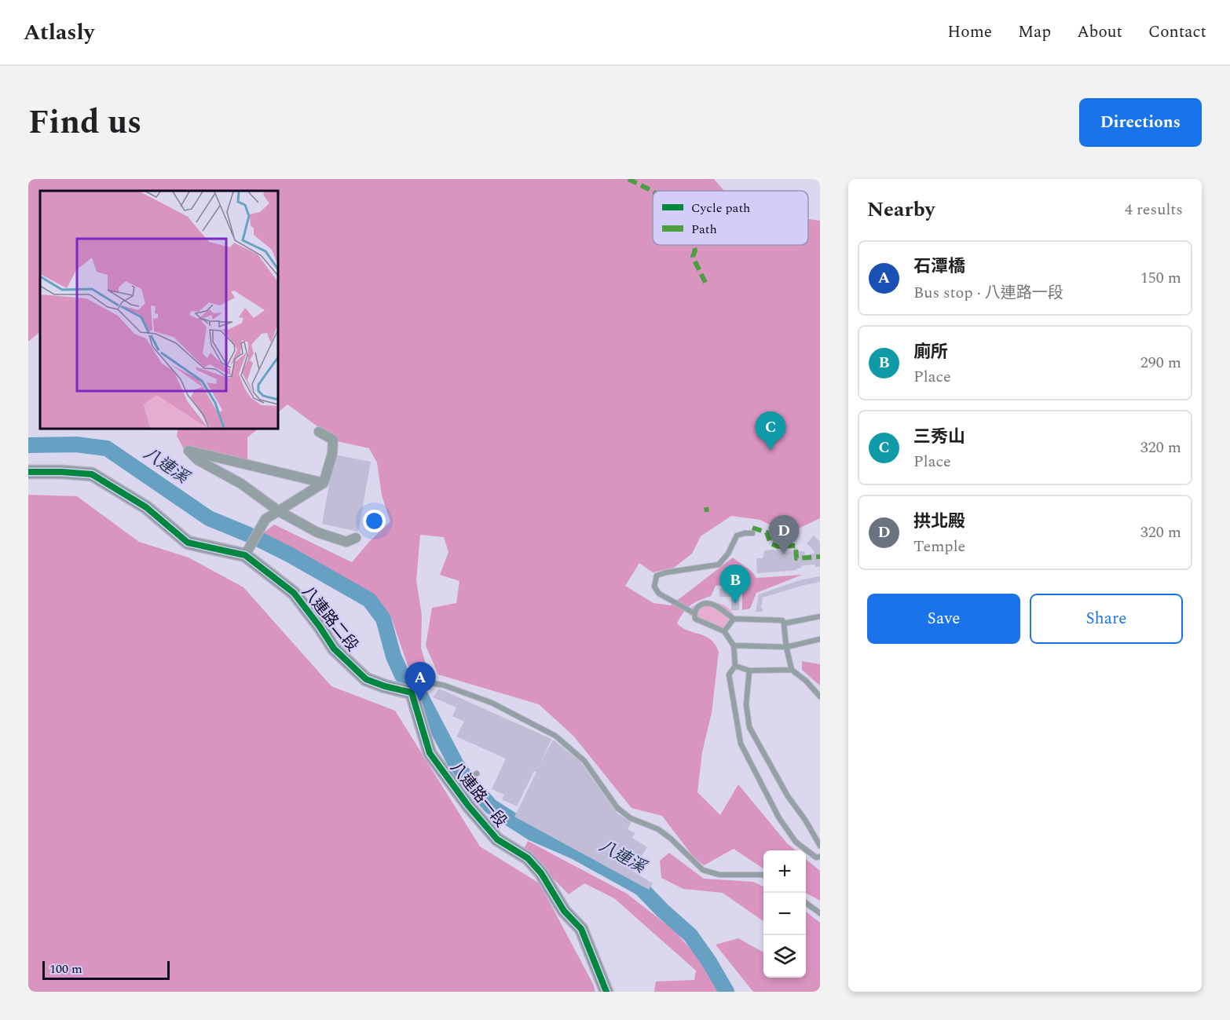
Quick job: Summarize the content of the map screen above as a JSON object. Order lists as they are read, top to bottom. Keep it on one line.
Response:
{"streets":{"street":["八連路二段","八連路一段"]},"crossings":[["八連路二段","八連路一段"]],"water":["八連溪"],"legend":["Cycle path","Path"],"scale_bar":"100 m","page":{"header":"Atlasly","nav":["Home","Map","About","Contact"],"title":"Find us","buttons":["Directions",["Save","Share"]],"heading":["Nearby","4 results"],"list":[{"mark":"A","name":"石潭橋","note":"Bus stop · 八連路一段","value":"150 m"},{"mark":"B","name":"廁所","note":"Place","value":"290 m"},{"mark":"C","name":"三秀山","note":"Place","value":"320 m"},{"mark":"D","name":"拱北殿","note":"Temple","value":"320 m"}],"pins":["C","D","B","A"],"map_buttons":["+","−"],"scale":"100 m"}}
